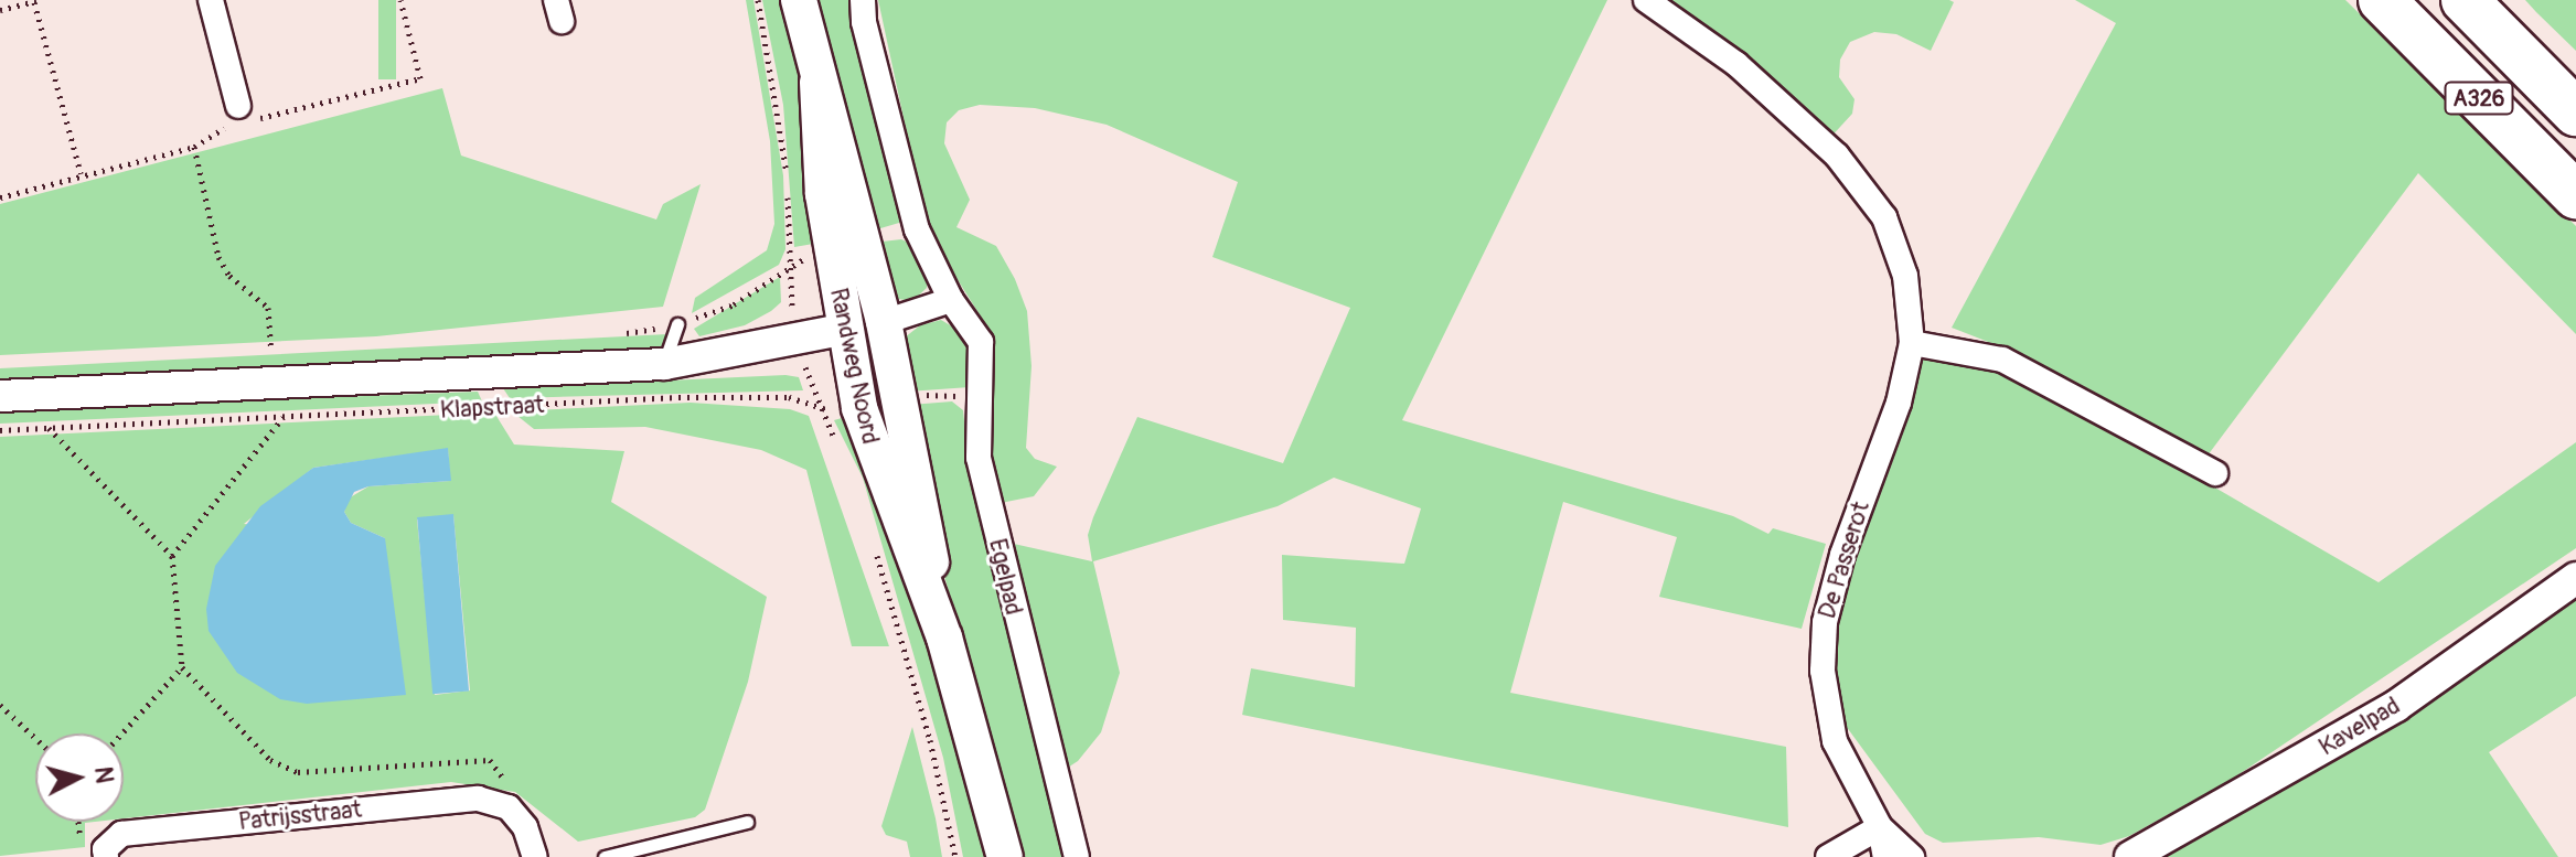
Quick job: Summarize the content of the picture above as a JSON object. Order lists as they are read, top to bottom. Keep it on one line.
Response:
{"streets":{"highway":["A326"],"main road":["Randweg Noord","Klapstraat"],"street":["De Passerot","Egelpad","Kavelpad","Patrijsstraat"]},"crossings":[["Randweg Noord","Klapstraat"]],"north":"right"}
